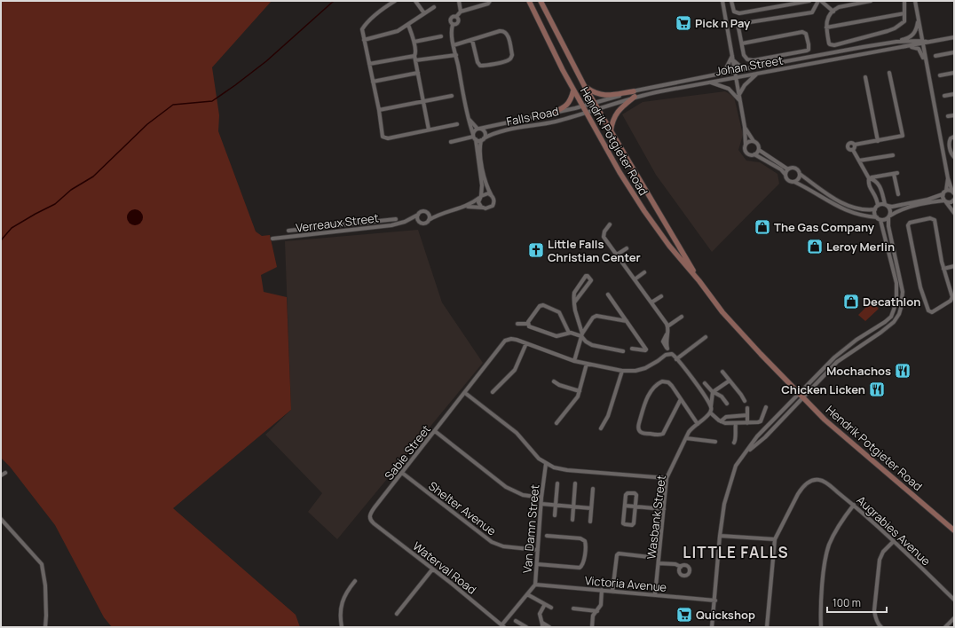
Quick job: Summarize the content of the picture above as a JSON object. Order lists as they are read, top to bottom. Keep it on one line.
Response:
{"streets":{"main road":["Hendrik Potgieter Road"],"street":["Johan Street","Falls Road","Verreaux Street","Sabie Street","Shelter Avenue","Wasbank Street","Van Damn Street","Augrabies Avenue","Waterval Road","Victoria Avenue"]},"crossings":[["Johan Street","Falls Road"],["Johan Street","Hendrik Potgieter Road"],["Falls Road","Hendrik Potgieter Road"],["Sabie Street","Shelter Avenue"],["Sabie Street","Waterval Road"],["Shelter Avenue","Van Damn Street"],["Wasbank Street","Victoria Avenue"],["Van Damn Street","Waterval Road"],["Van Damn Street","Victoria Avenue"]],"districts":["LITTLE FALLS"],"places":{"supermarket":["Pick n Pay","Quickshop"],"shop":["The Gas Company","Leroy Merlin","Decathlon"],"church":["Little Falls Christian Center"],"restaurant":["Mochachos","Chicken Licken"]},"scale_bar":"100 m"}
